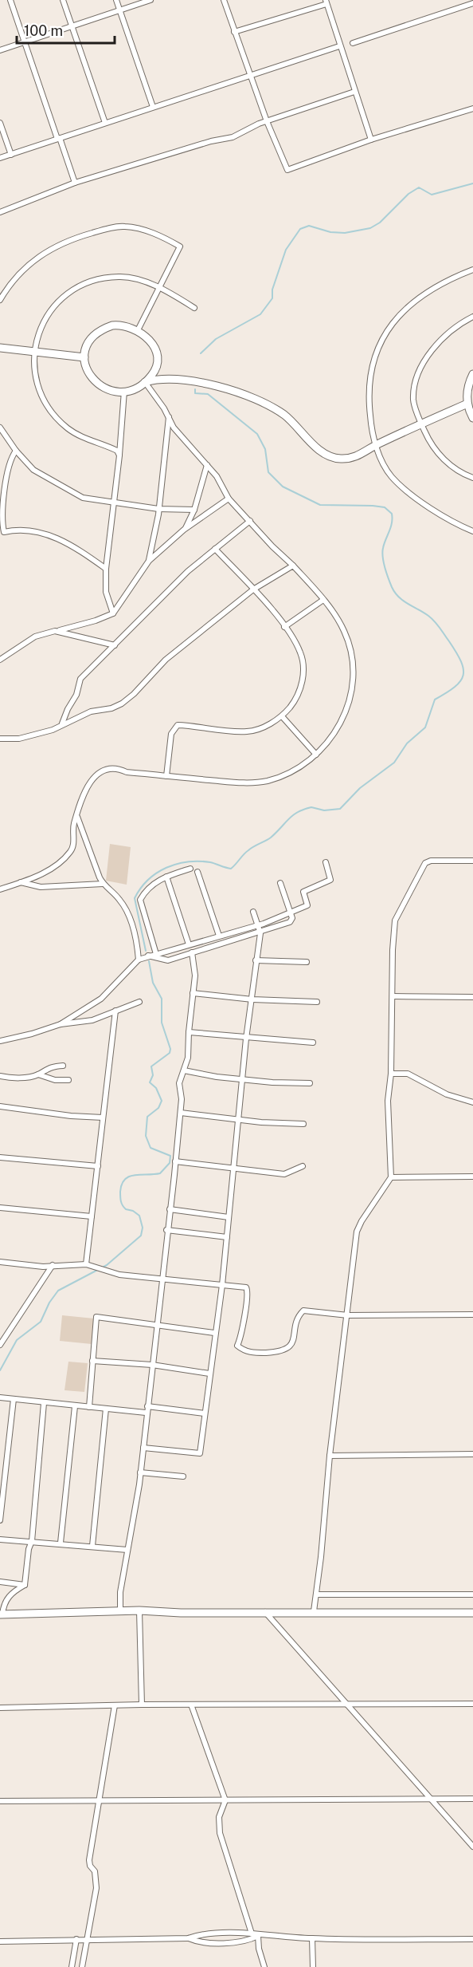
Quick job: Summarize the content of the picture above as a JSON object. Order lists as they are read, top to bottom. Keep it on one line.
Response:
{"scale_bar":"100 m"}
